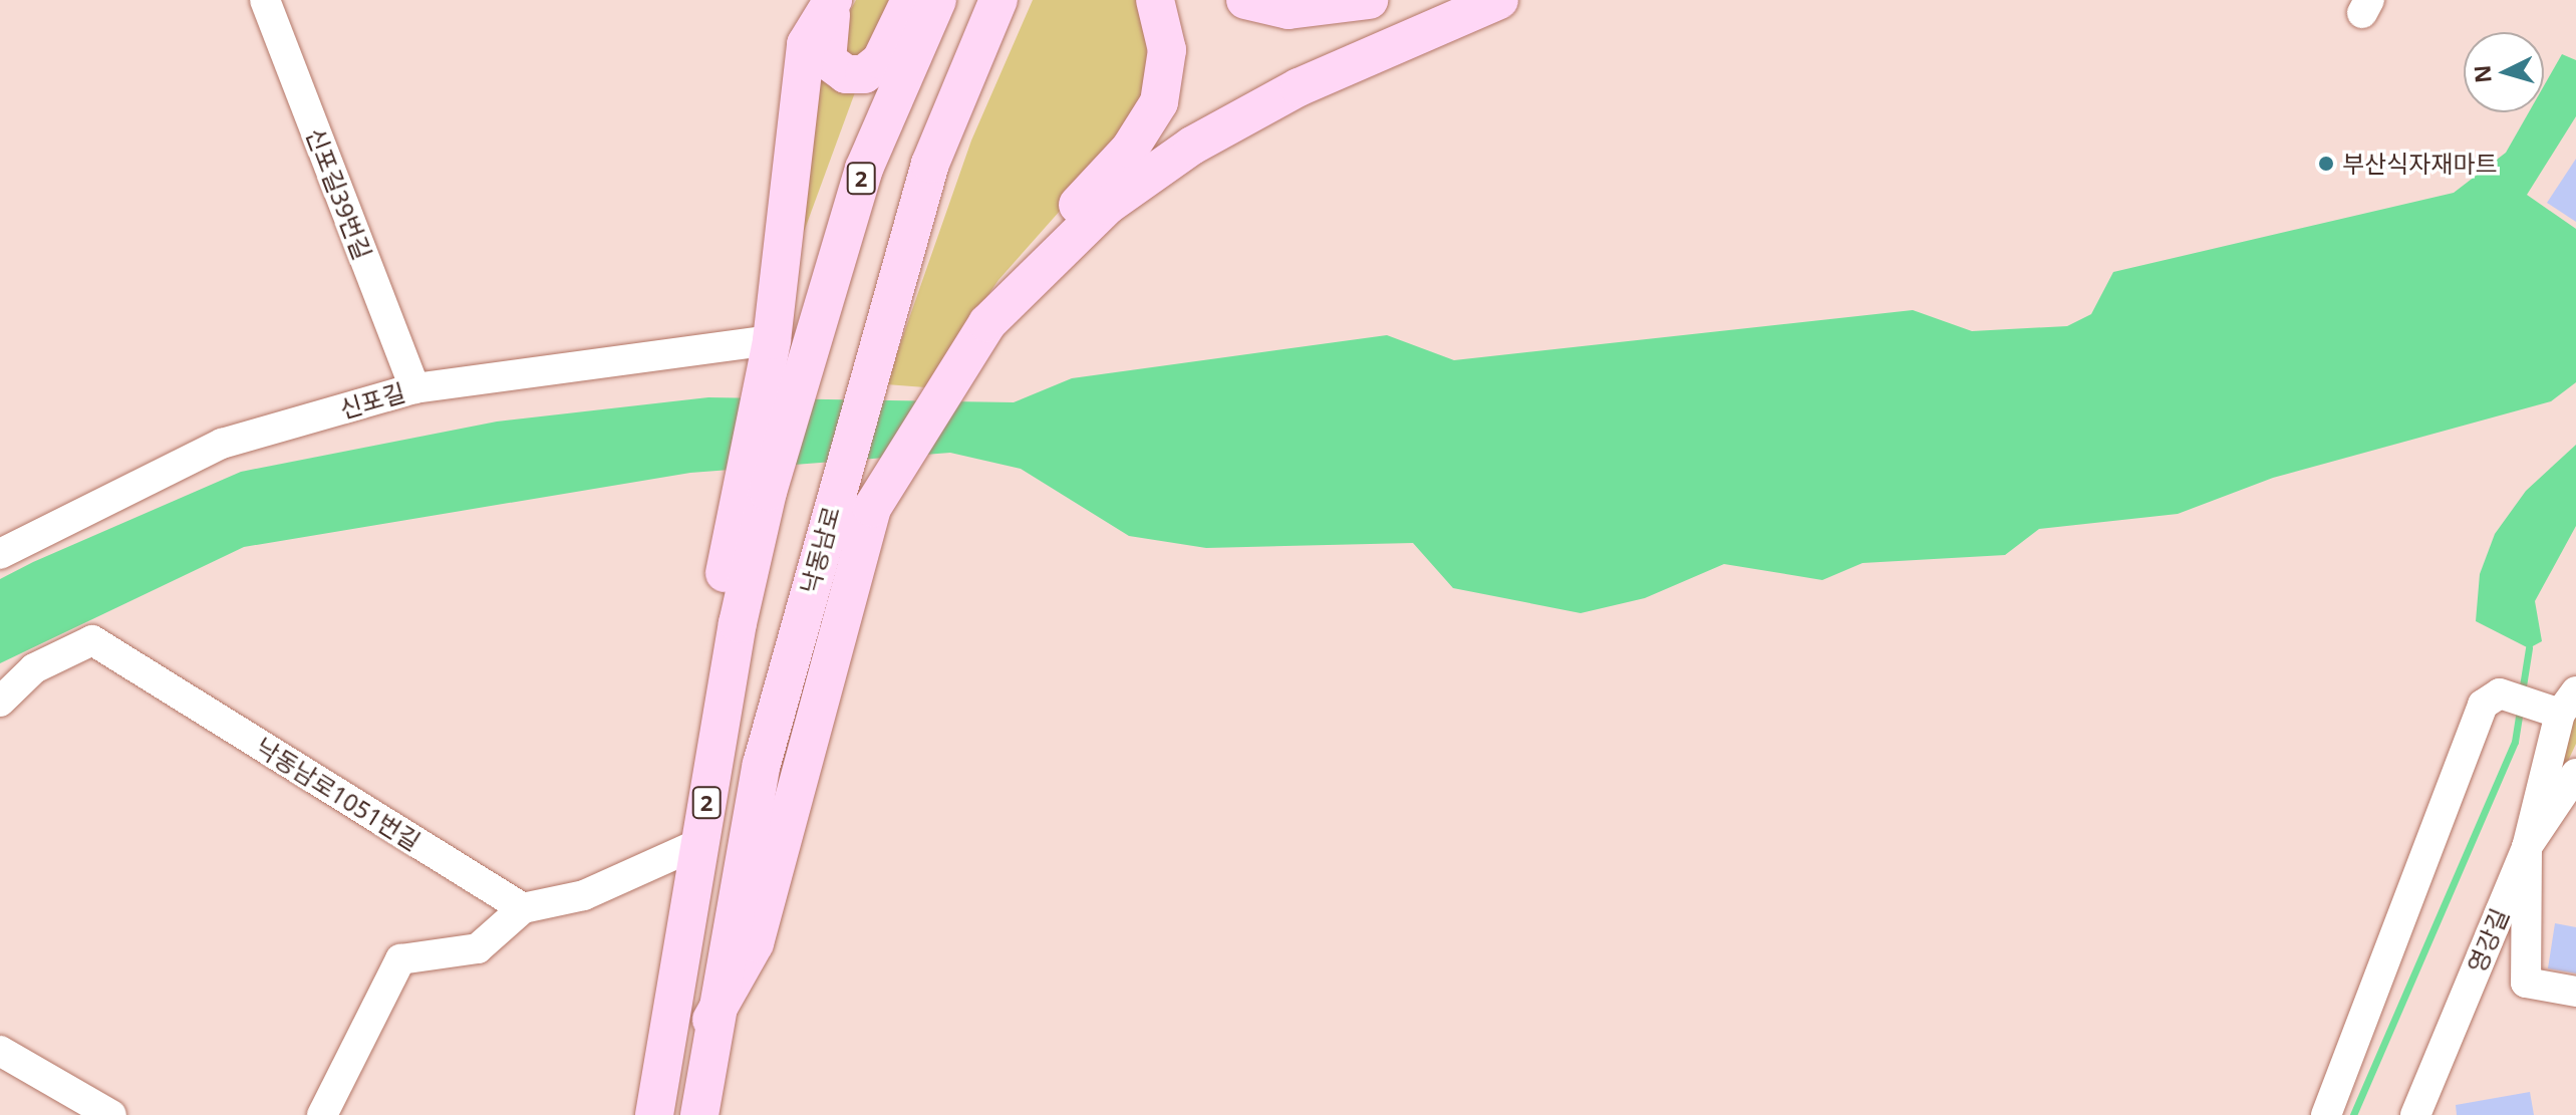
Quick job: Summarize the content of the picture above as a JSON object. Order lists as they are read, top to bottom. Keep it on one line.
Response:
{"streets":{"main road":["2","낙동남로"],"street":["신포길39번길","신포길","낙동남로1051번길","영강길"]},"crossings":[["2","신포길"],["신포길39번길","신포길"]],"places":["부산식자재마트"],"north":"left"}
